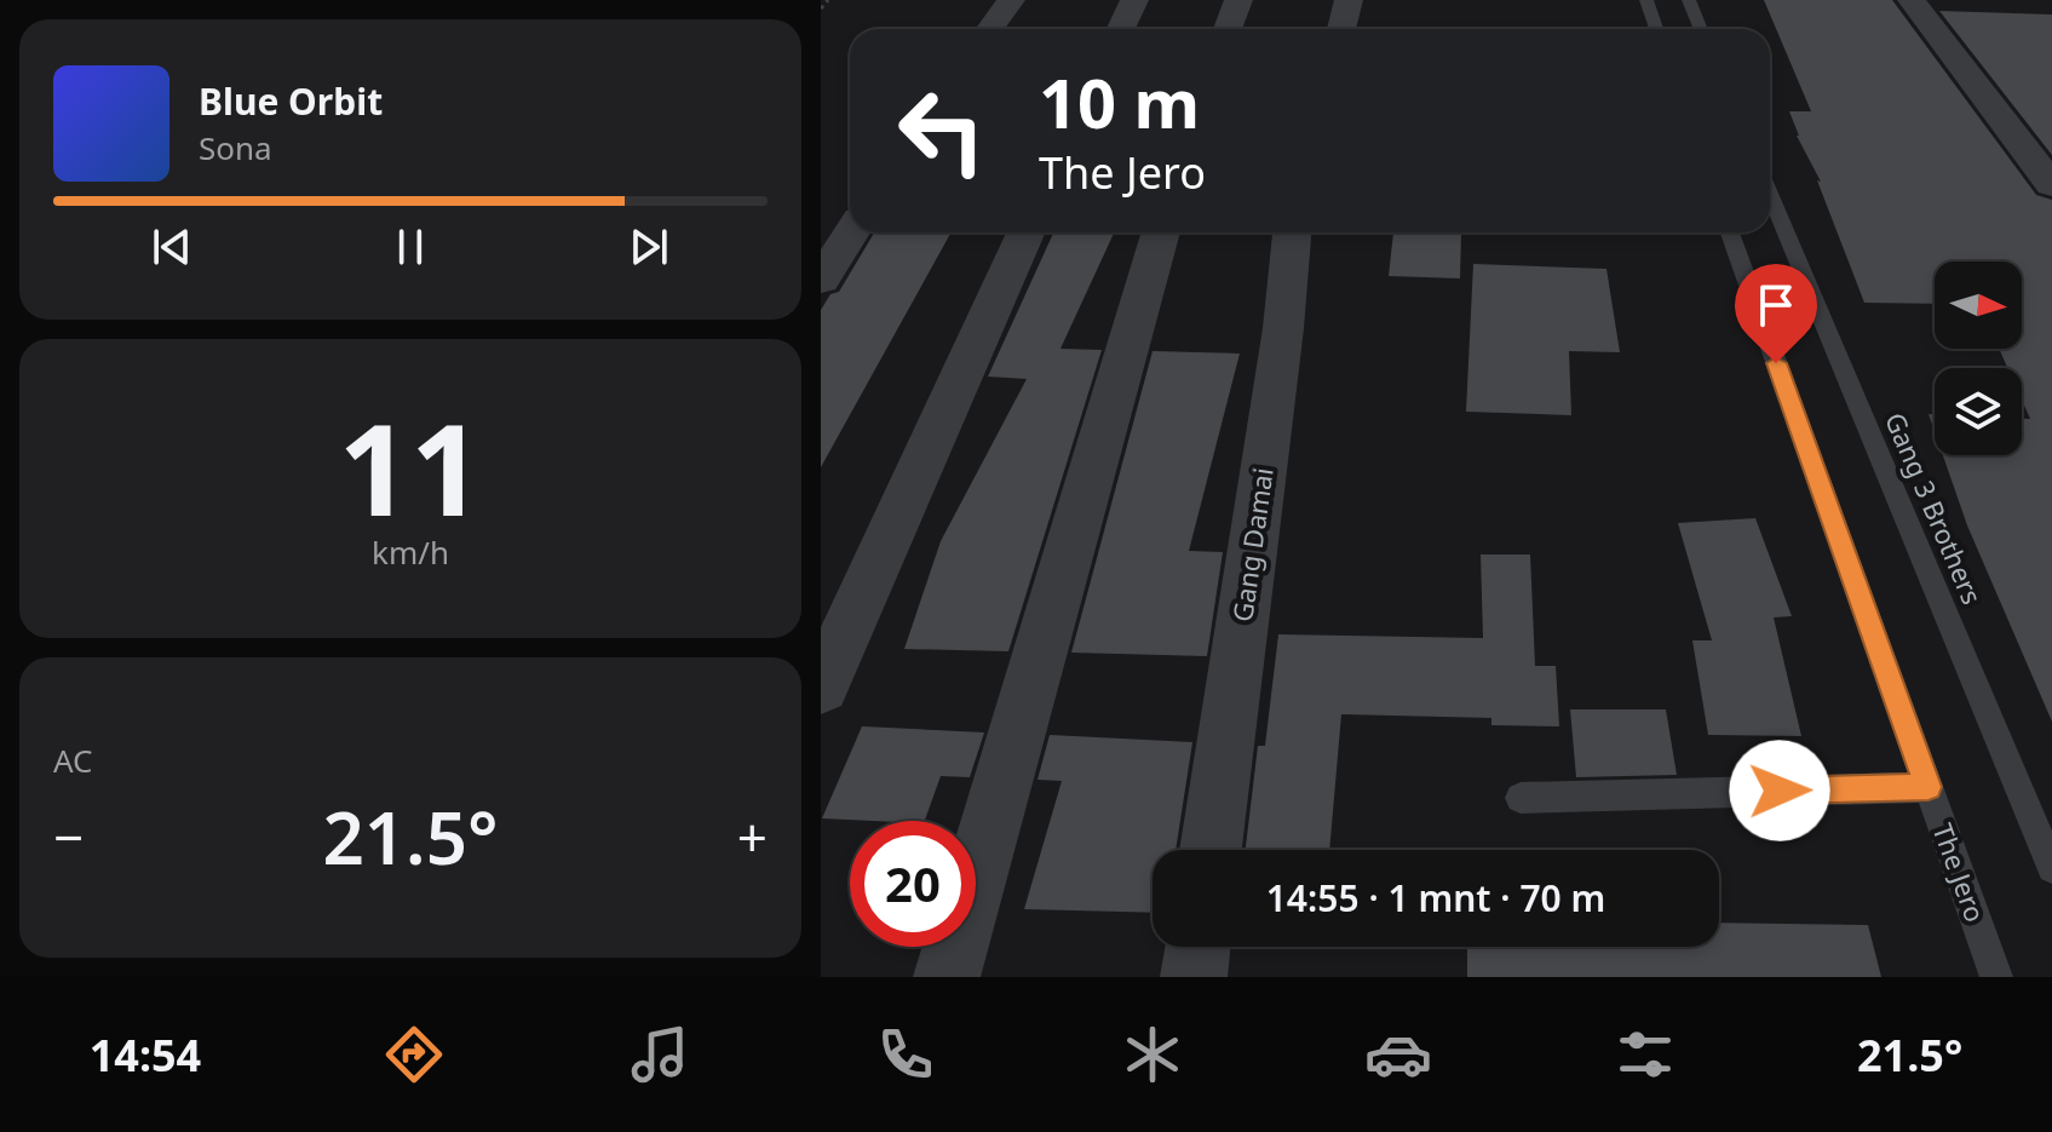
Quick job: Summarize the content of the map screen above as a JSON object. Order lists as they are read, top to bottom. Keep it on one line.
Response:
{"streets":{"street":["Gang Damai"],"lane":["Gang 3 Brothers","The Jero"]},"north":"right","page":{"turn":["10 m","The Jero"],"song":["Blue Orbit","Sona"],"tile":[["11","km/h"],"AC"],"heat":["−","21.5°","+"],"limit":"20","trip":"14:55 · 1 mnt · 70 m","tabs":["14:54","21.5°"]}}
